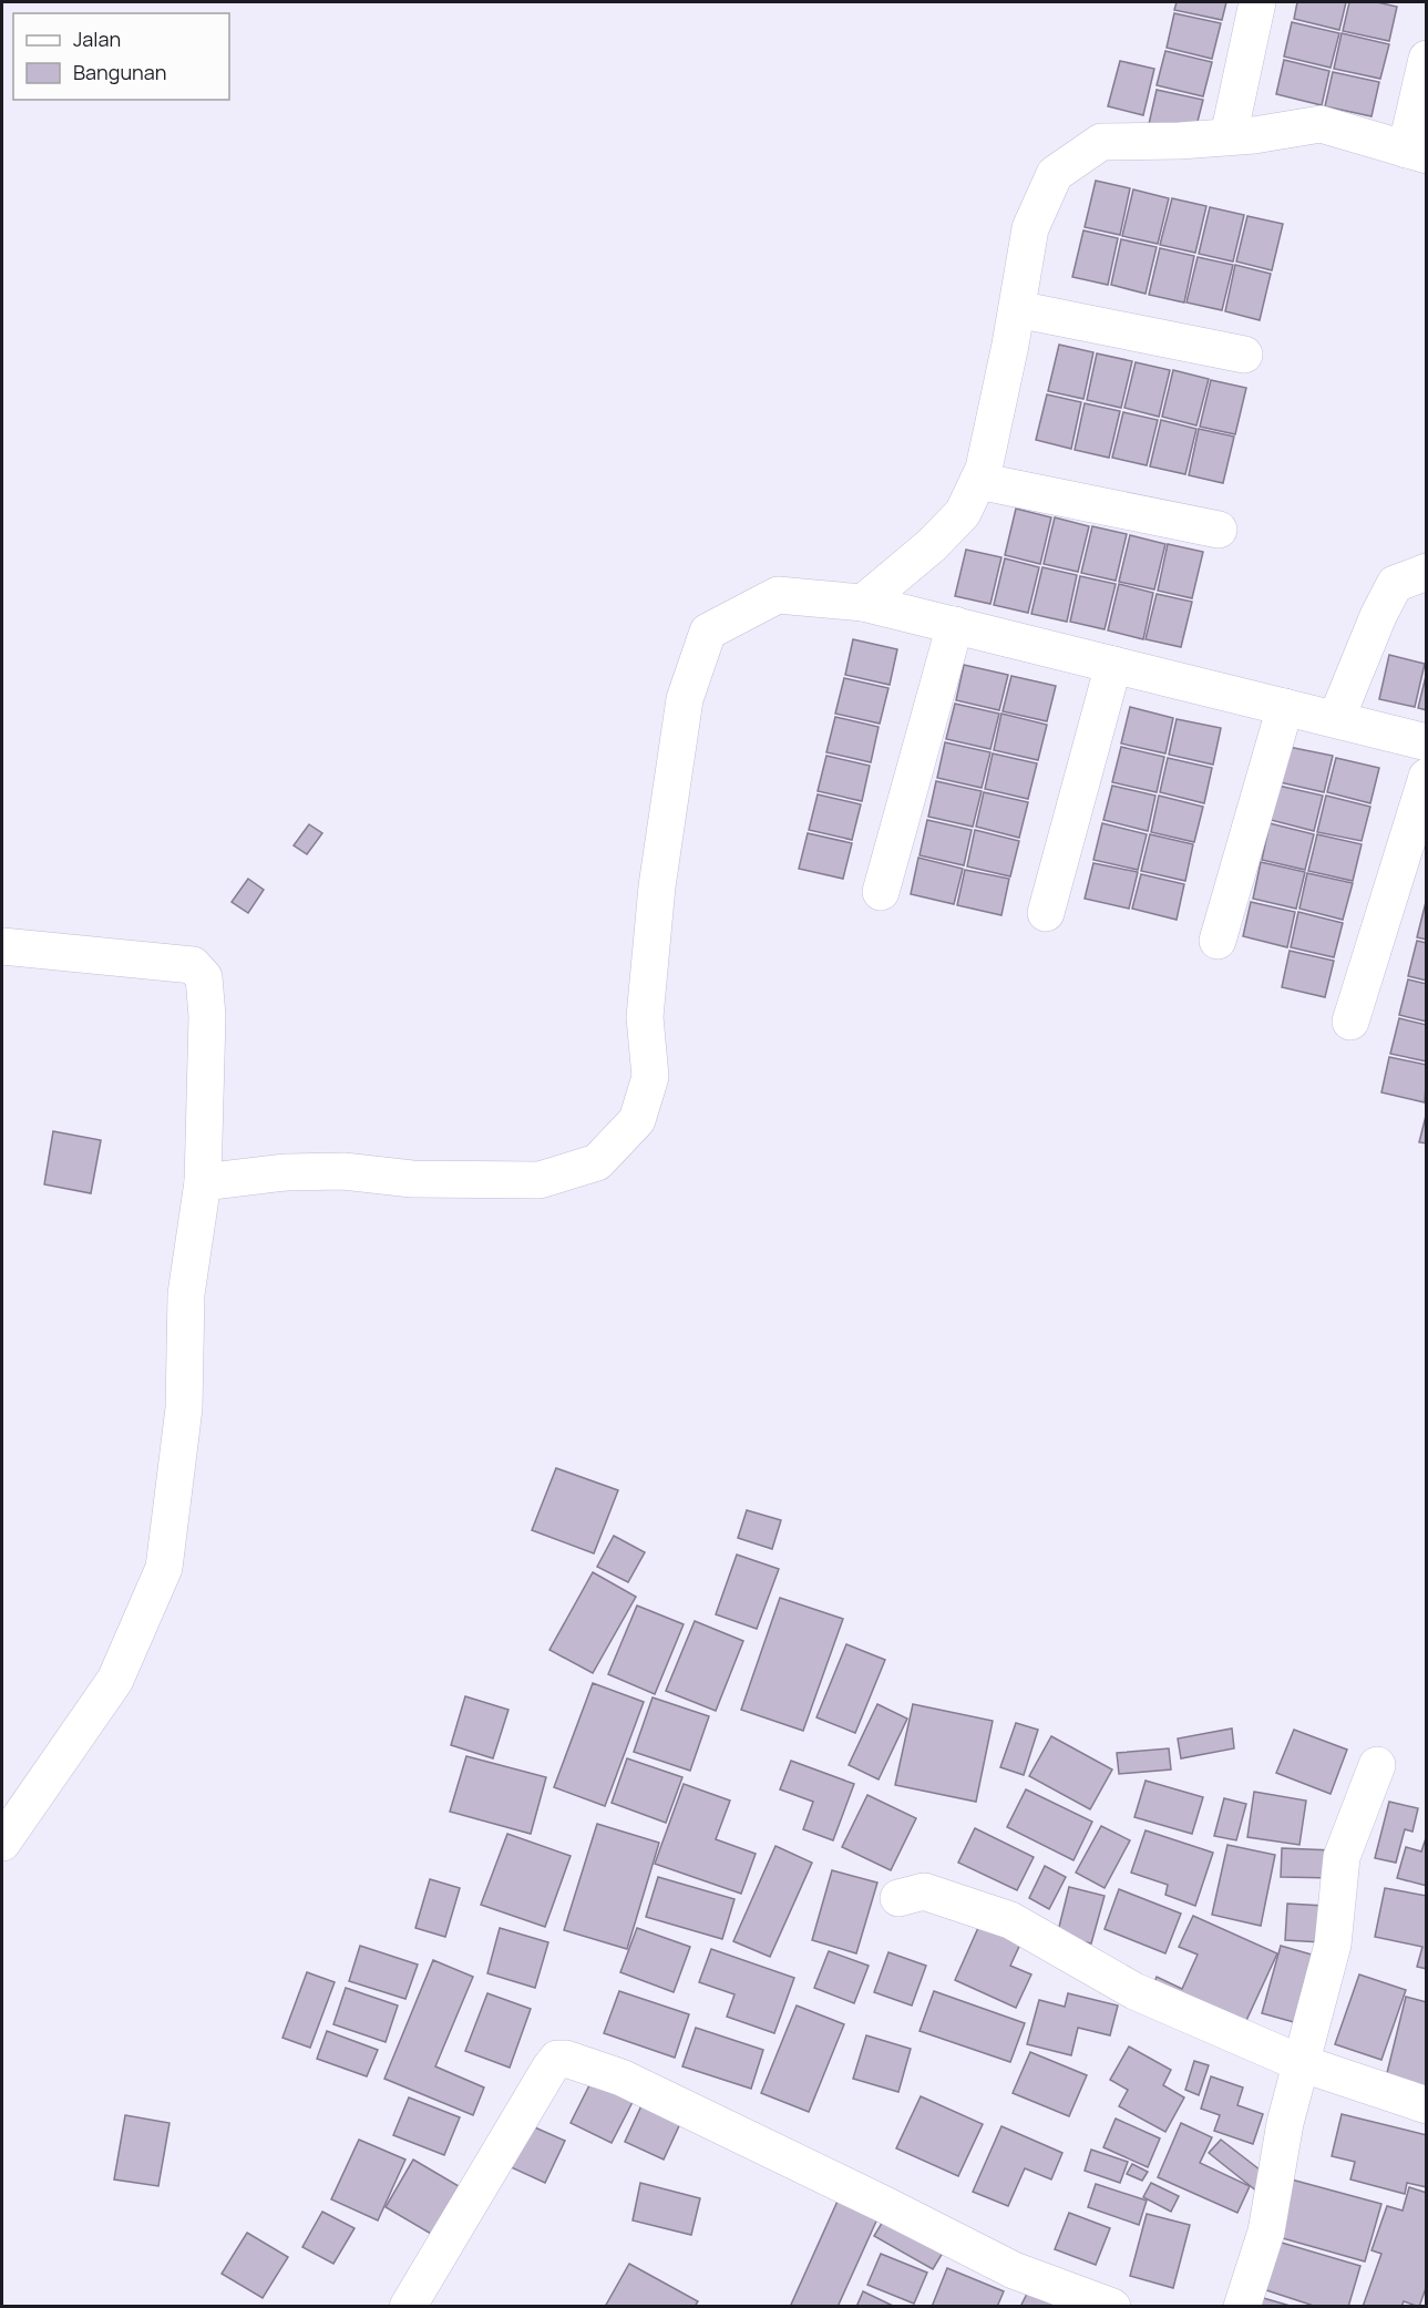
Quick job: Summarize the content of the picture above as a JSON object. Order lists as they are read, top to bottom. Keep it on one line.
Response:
{"legend":["Jalan","Bangunan"]}
